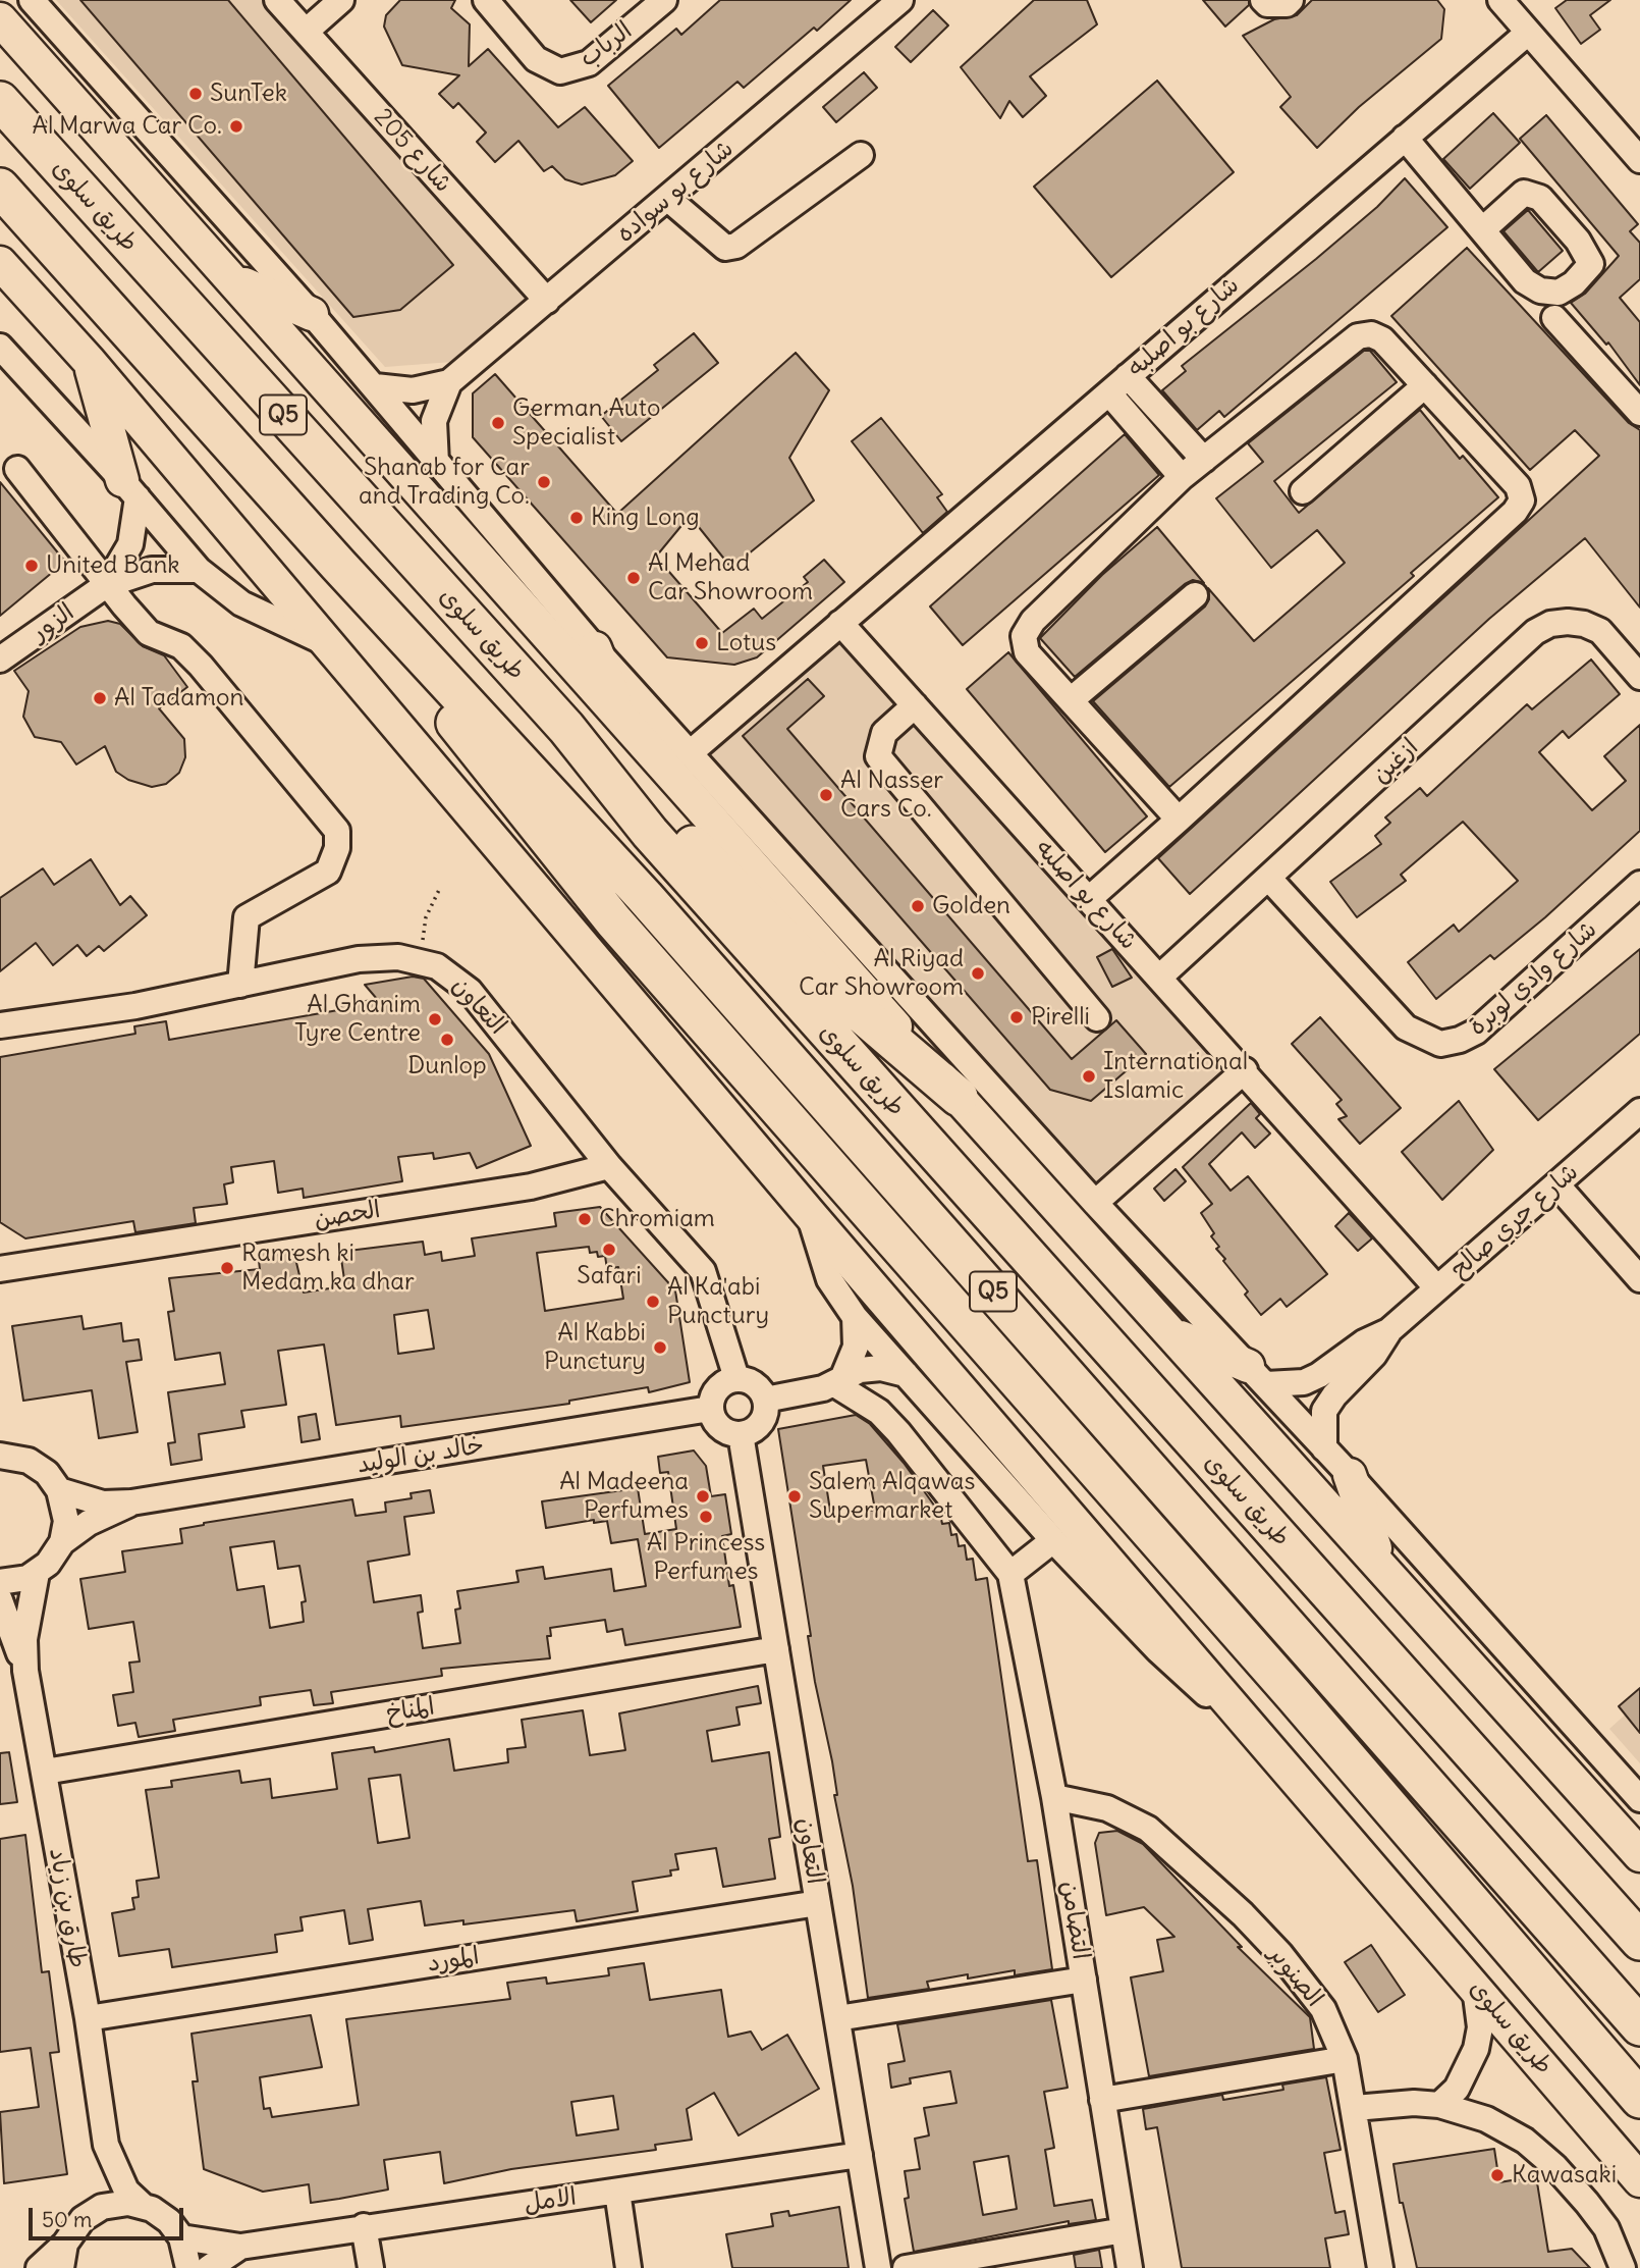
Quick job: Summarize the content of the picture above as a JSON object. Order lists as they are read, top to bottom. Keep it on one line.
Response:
{"streets":{"highway":["طريق سلوى","Q5"],"street":["الرباب","شارع 205","شارع بو سواده","شارع بو اصلبه","الزور","ازغين","شارع وادي لوبرة","التعاون","الحصن","شارع جري صالح","خالد بن الوليد","المناخ","طارق بن زياد","التضامن","المورد","الصنوبر","الامل"]},"crossings":[["شارع 205","شارع بو سواده"],["طريق سلوى","الزور"],["شارع بو اصلبه","ازغين"],["شارع بو اصلبه","شارع جري صالح"],["ازغين","شارع وادي لوبرة"],["التعاون","الحصن"],["التعاون","خالد بن الوليد"],["التعاون","المناخ"],["التعاون","المورد"],["التعاون","الامل"],["خالد بن الوليد","طارق بن زياد"],["المناخ","طارق بن زياد"],["طارق بن زياد","المورد"],["طارق بن زياد","الامل"],["التضامن","الصنوبر"]],"places":["SunTek","Al Marwa Car Co.","German Auto Specialist","Shanab for Car and Trading Co.","King Long","United Bank","Al Mehad Car Showroom","Lotus","Al Tadamon","Al Nasser Cars Co.","Golden","Al Riyad Car Showroom","Pirelli","Al Ghanim Tyre Centre","Dunlop","International Islamic","Chromiam","Safari","Ramesh ki Medam ka dhar","Al Ka'abi Punctury","Al Kabbi Punctury","Al Madeena Perfumes","Salem Alqawas Supermarket","Al Princess Perfumes","Kawasaki"],"scale_bar":"50 m"}
